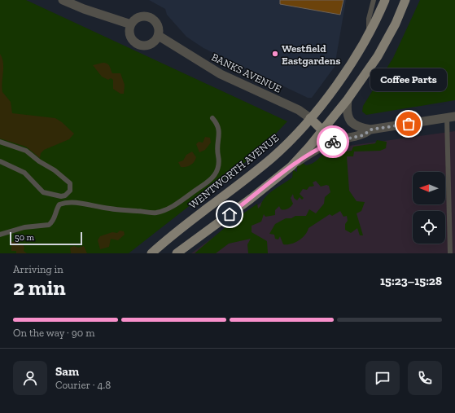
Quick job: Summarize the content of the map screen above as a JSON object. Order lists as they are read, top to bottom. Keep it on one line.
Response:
{"streets":{"main road":["BANKS AVENUE","WENTWORTH AVENUE"]},"crossings":[["BANKS AVENUE","WENTWORTH AVENUE"]],"places":["Westfield Eastgardens","Coffee Parts"],"scale_bar":"50 m","north":"left","page":{"bubble":"Coffee Parts","scale":"50 m","heading":["2 min","Arriving in","15:23–15:28"],"panel":["Sam","Courier · 4.8"],"bar":"On the way · 90 m"}}
